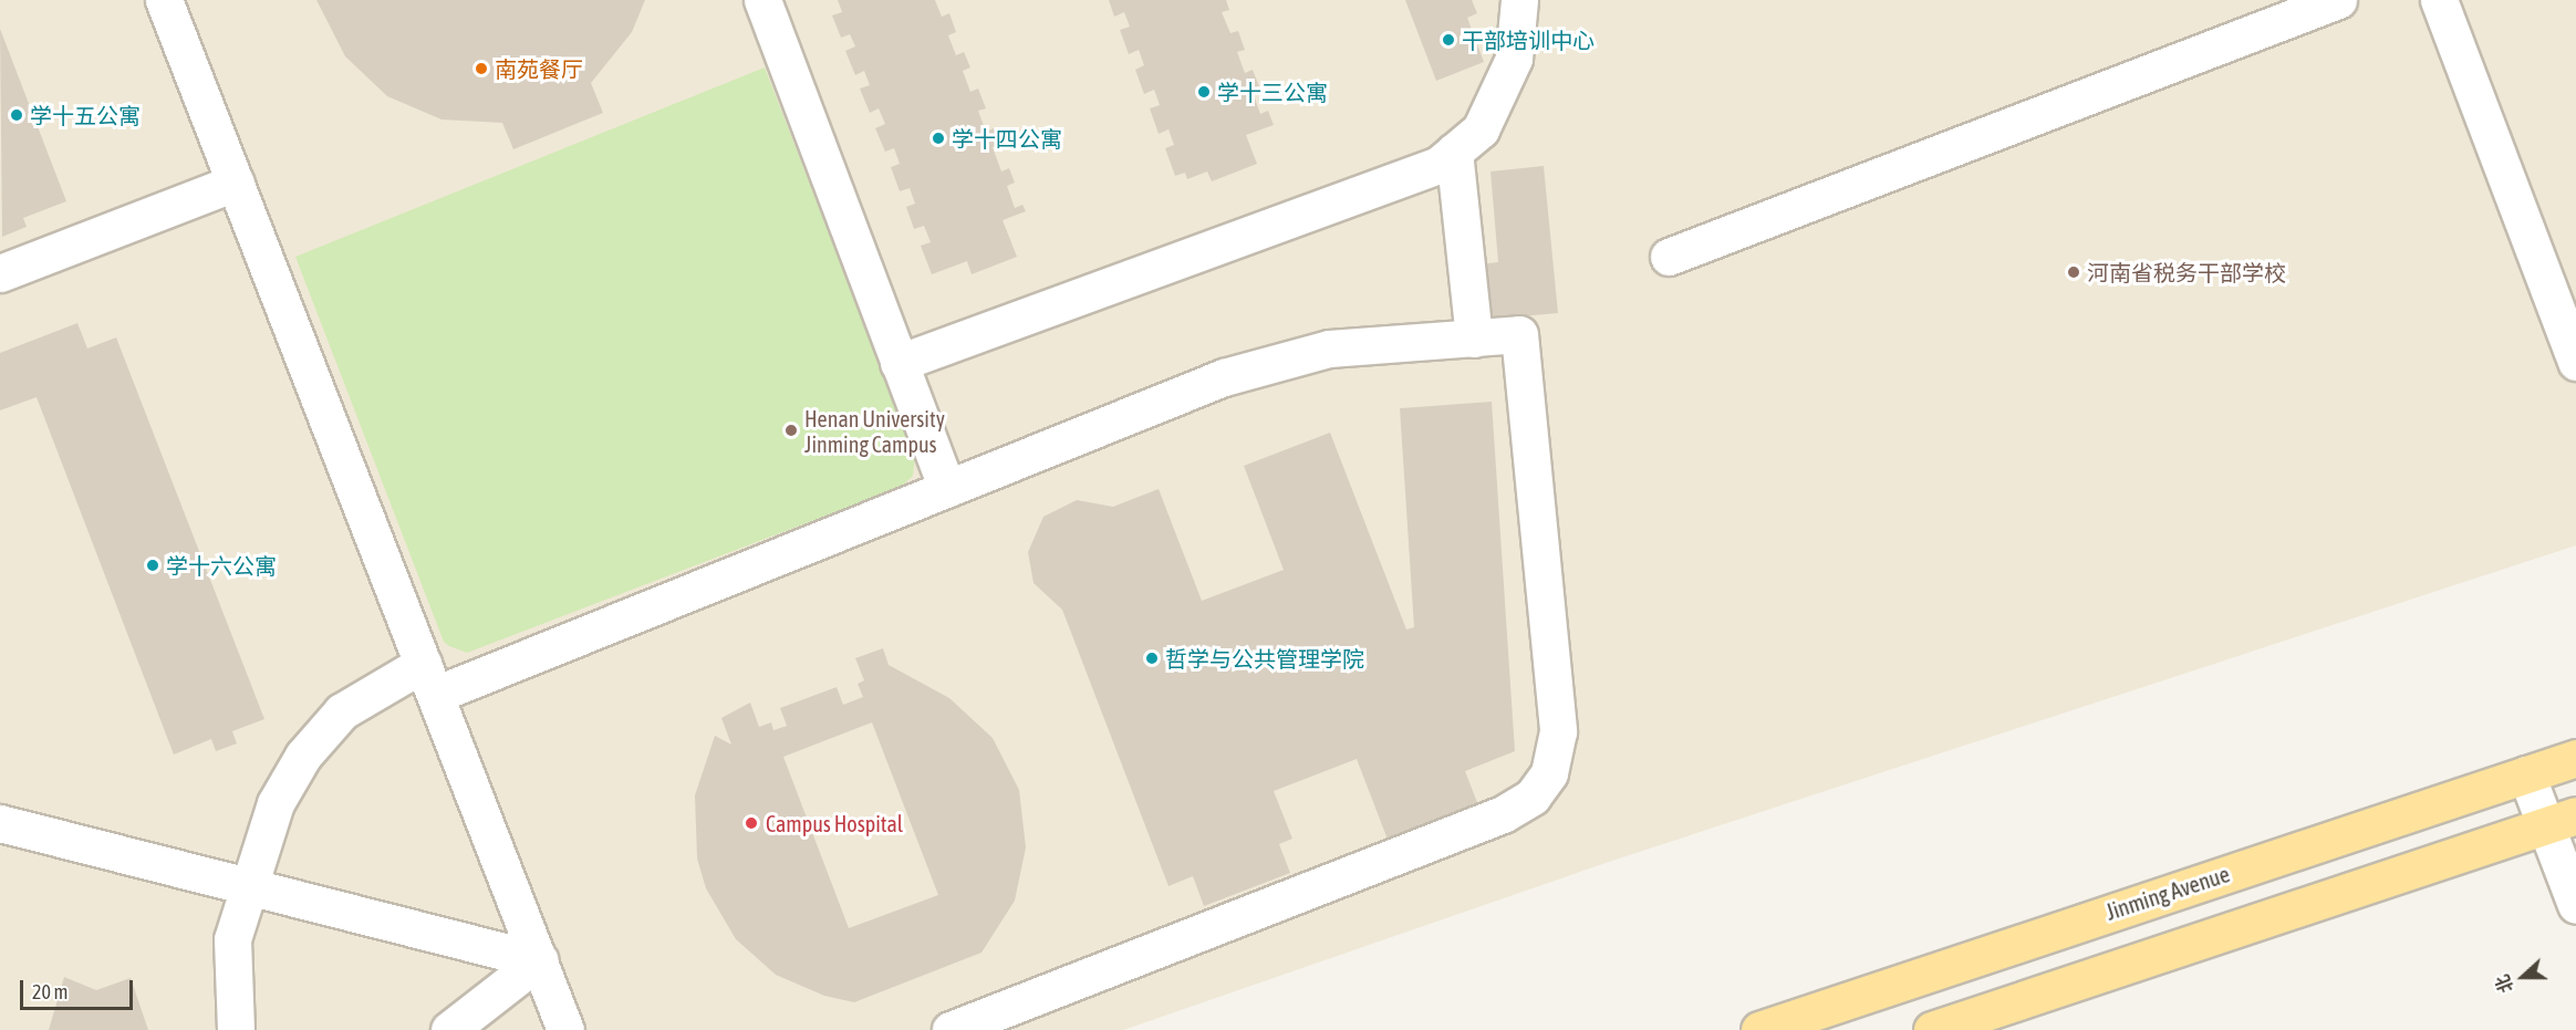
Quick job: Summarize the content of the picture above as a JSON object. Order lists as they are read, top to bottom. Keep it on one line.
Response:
{"streets":{"main road":["Jinming Avenue"]},"places":["干部培训中心","南苑餐厅","学十三公寓","学十五公寓","学十四公寓","河南省税务干部学校","Henan University Jinming Campus","学十六公寓","哲学与公共管理学院","Campus Hospital"],"scale_bar":"20 m","north":"left"}
